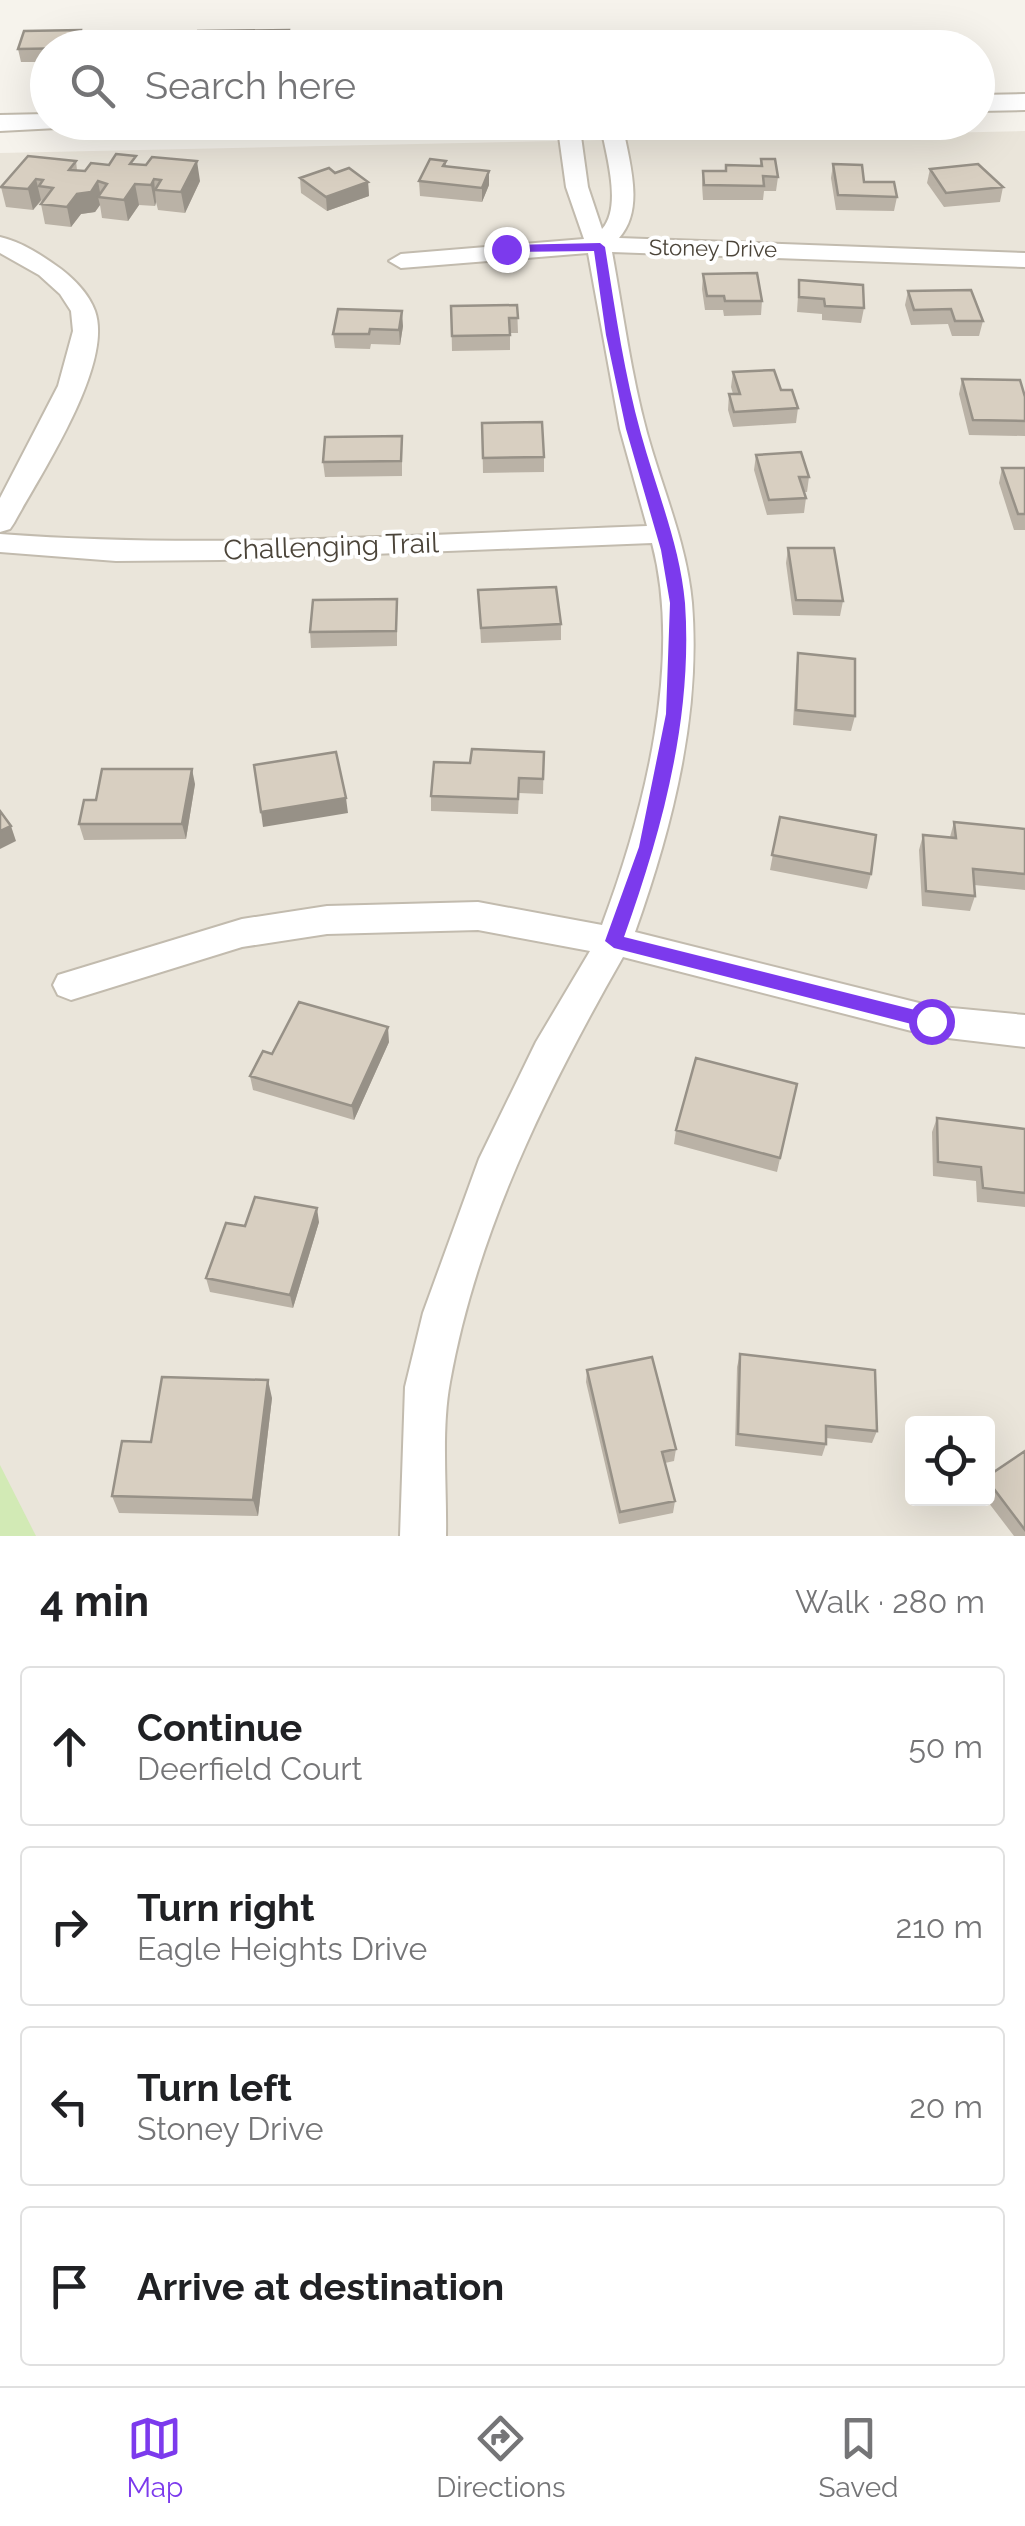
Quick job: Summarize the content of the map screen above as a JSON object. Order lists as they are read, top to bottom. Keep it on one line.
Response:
{"streets":{"street":["Stoney Drive","Challenging Trail"]},"page":{"search":"Search here","heading":["4 min","Walk · 280 m"],"list":[["Continue","Deerfield Court","50 m"],["Turn right","Eagle Heights Drive","210 m"],["Turn left","Stoney Drive","20 m"],"Arrive at destination"],"nav":["Map","Directions","Saved"]}}
